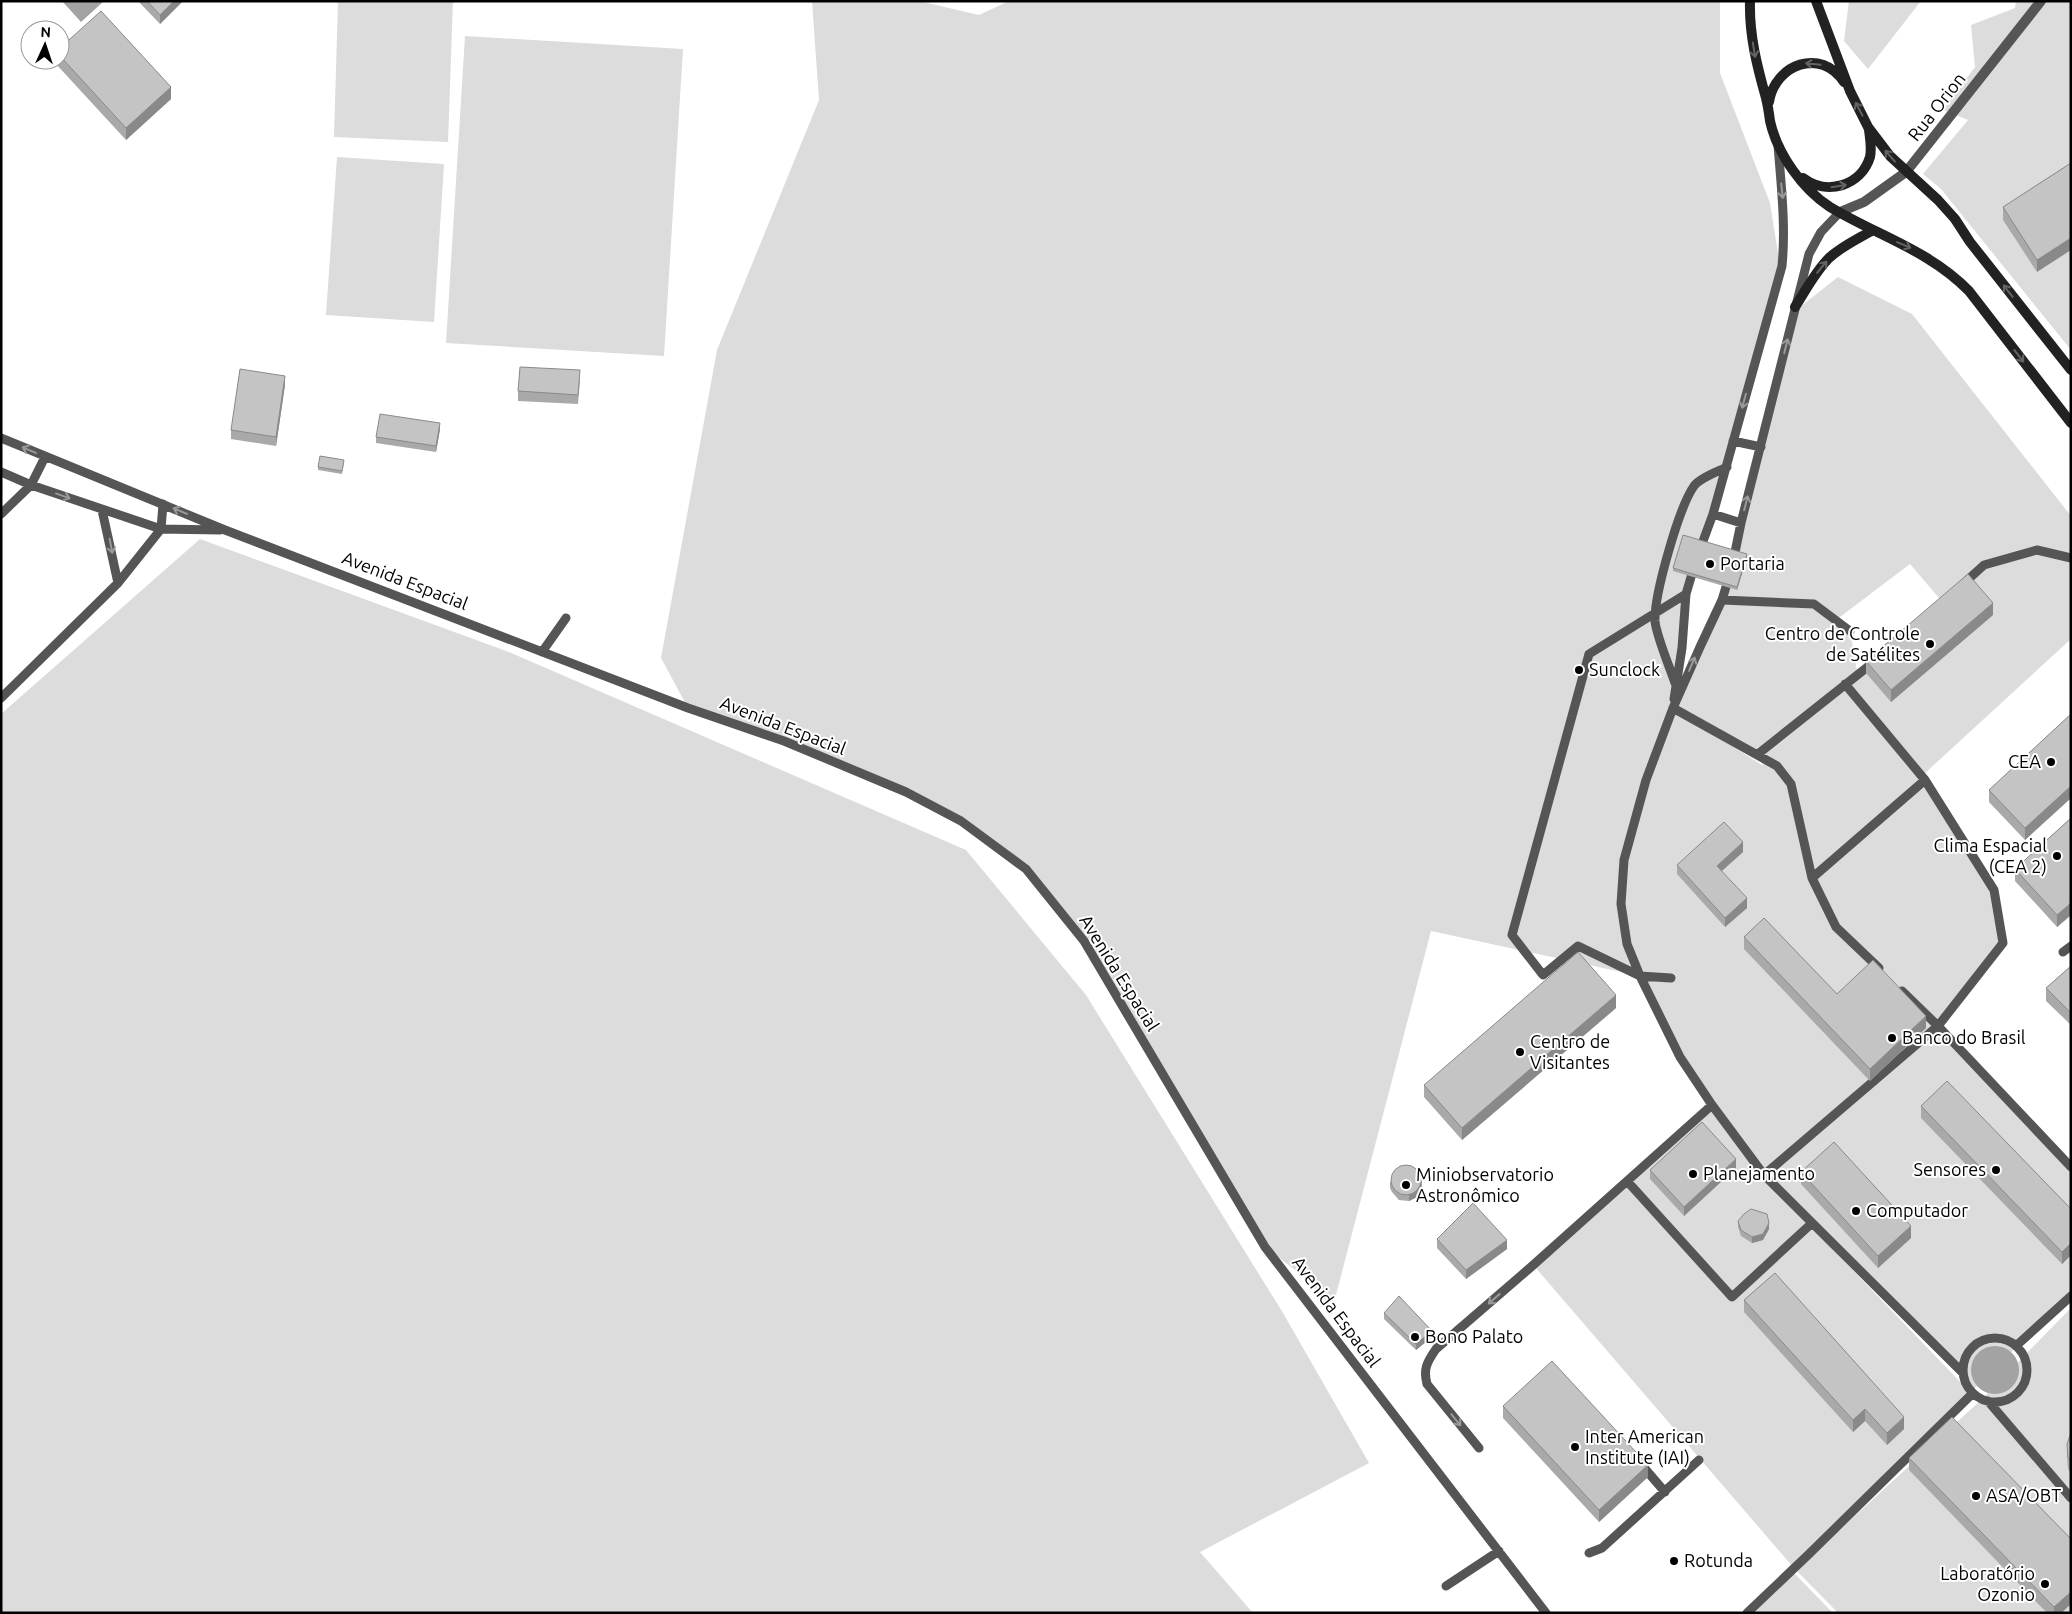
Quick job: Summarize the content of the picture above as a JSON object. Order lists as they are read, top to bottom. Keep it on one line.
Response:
{"streets":{"street":["Rua Orion"],"lane":["Avenida Espacial"]},"places":["Portaria","Centro de Controle de Satélites","Sunclock","CEA","Clima Espacial (CEA 2)","Banco do Brasil","Centro de Visitantes","Sensores","Planejamento","Miniobservatorio Astronômico","Computador","Bono Palato","Inter American Institute (IAI)","ASA/OBT","Rotunda","Laboratório Ozonio"],"north":"top"}
